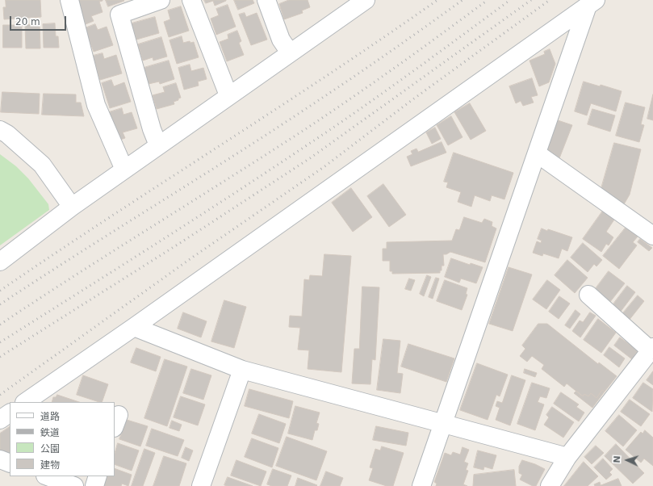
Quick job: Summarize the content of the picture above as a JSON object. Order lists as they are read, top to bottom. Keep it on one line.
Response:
{"legend":["道路","鉄道","公園","建物"],"scale_bar":"20 m","north":"left"}
